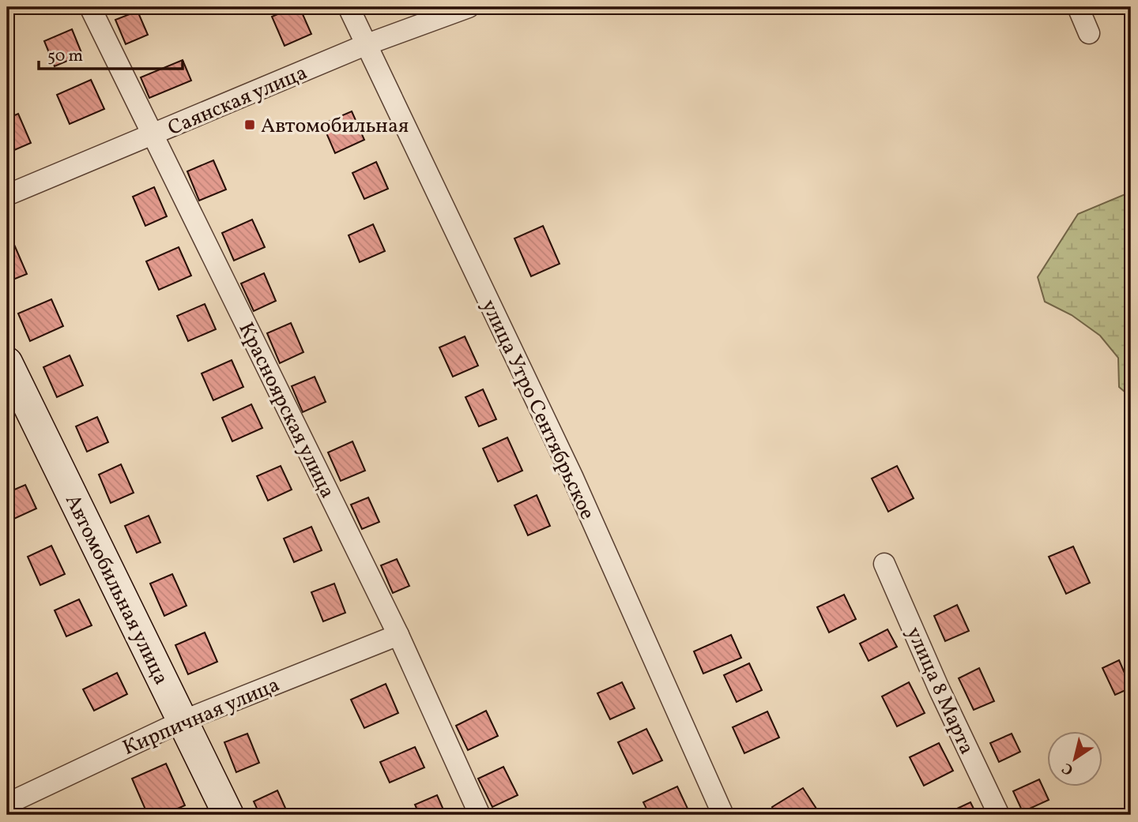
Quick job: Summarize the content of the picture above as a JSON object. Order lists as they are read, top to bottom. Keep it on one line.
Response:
{"streets":{"street":["Саянская улица","улица Утро Сентябрьское","Красноярская улица","Автомобильная улица","улица 8 Марта","Кирпичная улица"]},"crossings":[["Саянская улица","улица Утро Сентябрьское"],["Саянская улица","Красноярская улица"],["Красноярская улица","Кирпичная улица"],["Автомобильная улица","Кирпичная улица"]],"places":{"transit":["Автомобильная"]},"scale_bar":"50 m","north":"bottom left"}
